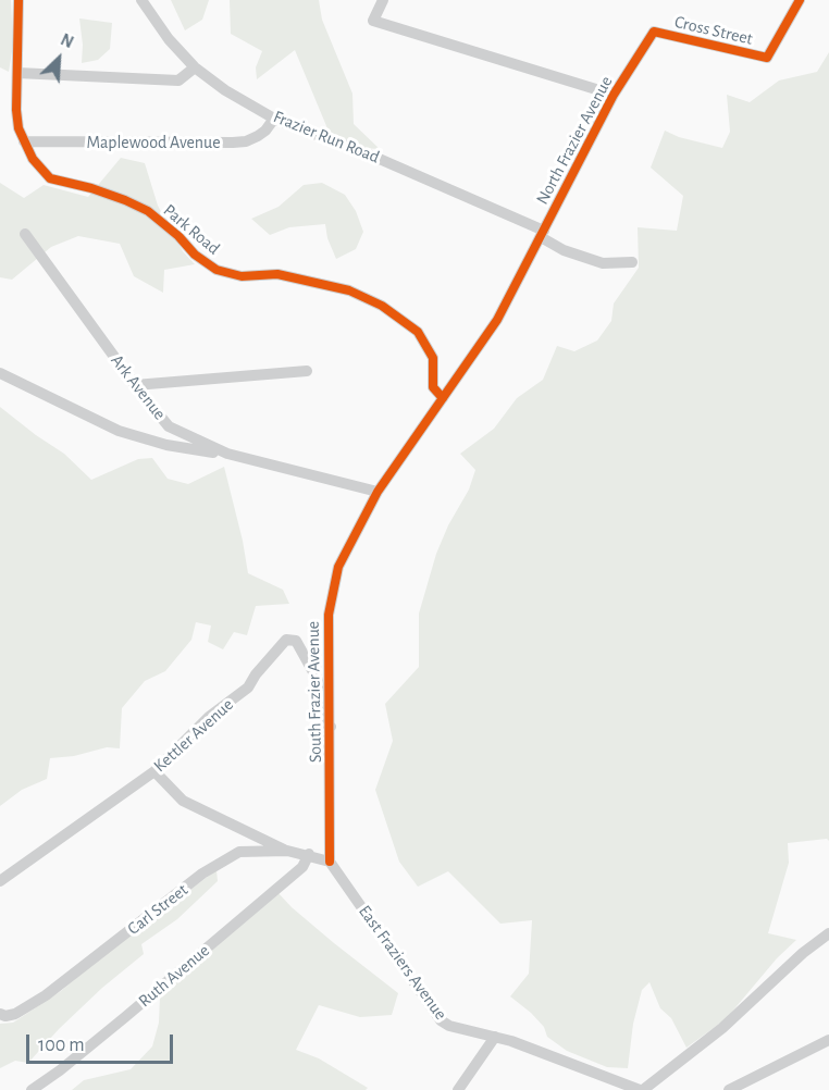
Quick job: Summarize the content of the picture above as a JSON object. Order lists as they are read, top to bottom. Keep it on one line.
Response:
{"streets":{"street":["Cross Street","Frazier Run Road","North Frazier Avenue","Maplewood Avenue","Park Road","Ark Avenue","South Frazier Avenue","Kettler Avenue","Carl Street","East Fraziers Avenue","Ruth Avenue"]},"crossings":[["Cross Street","North Frazier Avenue"],["Frazier Run Road","North Frazier Avenue"],["Frazier Run Road","Maplewood Avenue"],["Frazier Run Road","South Frazier Avenue"],["North Frazier Avenue","South Frazier Avenue"],["Maplewood Avenue","Park Road"],["Park Road","South Frazier Avenue"],["Ark Avenue","South Frazier Avenue"],["South Frazier Avenue","Kettler Avenue"],["South Frazier Avenue","Carl Street"],["South Frazier Avenue","East Fraziers Avenue"],["Carl Street","East Fraziers Avenue"],["Carl Street","Ruth Avenue"]],"scale_bar":"100 m","north":"top right"}
